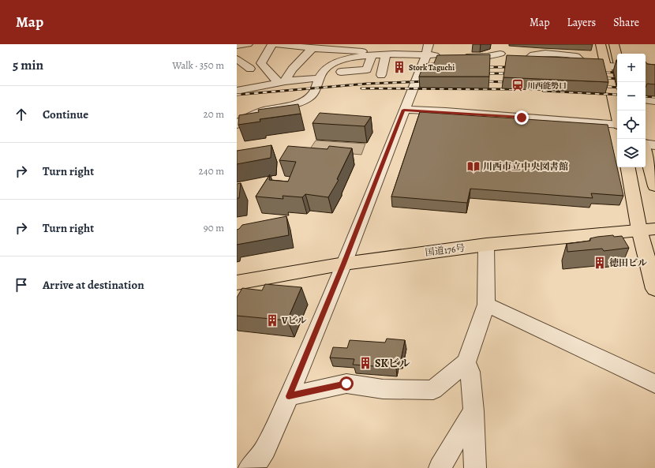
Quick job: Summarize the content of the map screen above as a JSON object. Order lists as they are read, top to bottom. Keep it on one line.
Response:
{"streets":{"main road":["国道176号"]},"places":{"building":["Stork Taguchi","徳田ビル","Vビル","SKビル"],"station":["川西能勢口"],"library":["川西市立中央図書館"]},"page":{"header":"Map","nav":["Map","Layers","Share"],"heading":["5 min","Walk · 350 m"],"map_buttons":["+","−"],"list":[["Continue","20 m"],["Turn right","240 m"],["Turn right","90 m"],"Arrive at destination"]}}
